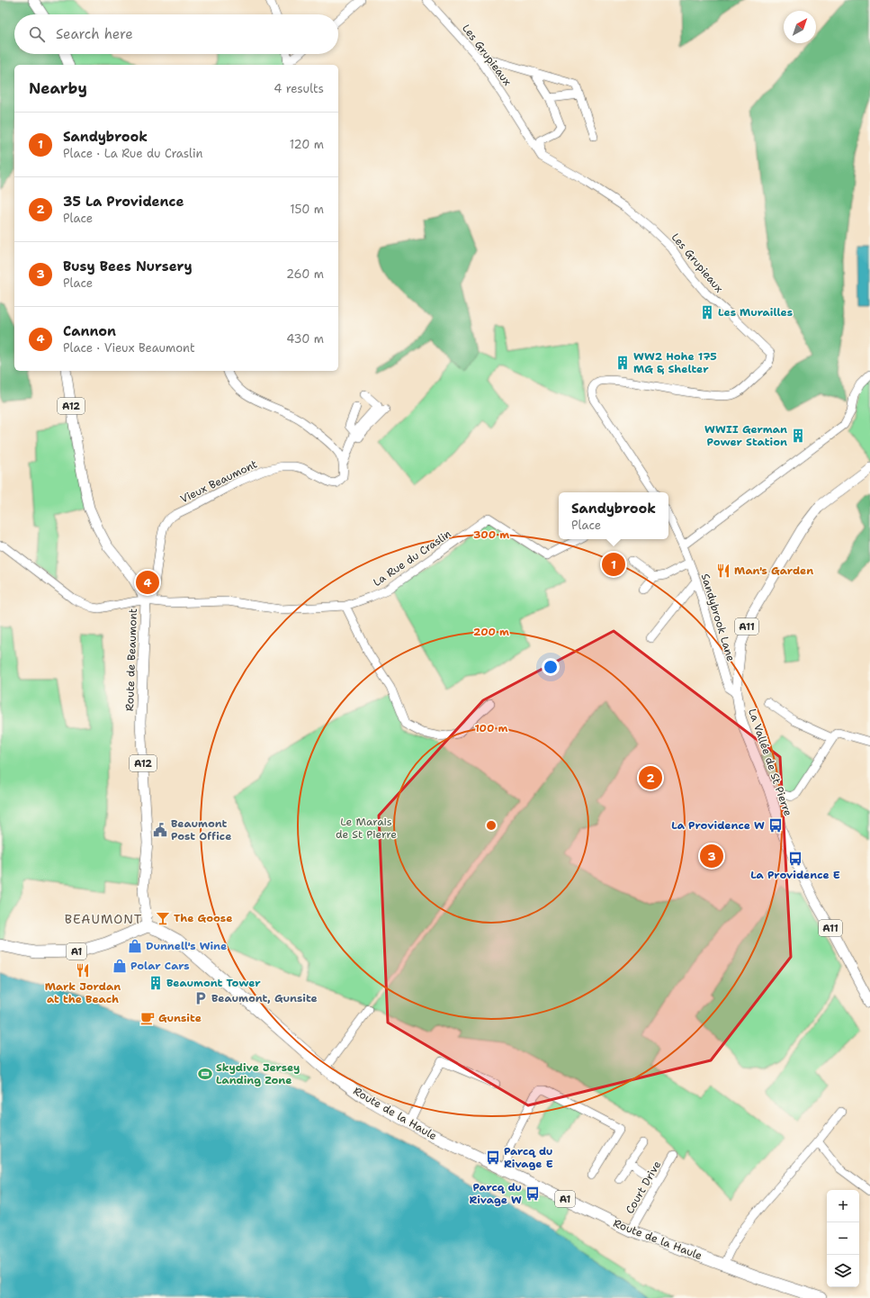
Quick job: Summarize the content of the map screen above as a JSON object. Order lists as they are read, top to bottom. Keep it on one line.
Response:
{"streets":{"highway":["A1","Route de la Haule"],"main road":["A12","A11","Route de Beaumont","La Vallée de St Pierre"],"street":["Les Grupieaux","Vieux Beaumont","La Rue du Craslin","Sandybrook Lane","Court Drive"]},"crossings":[["Vieux Beaumont","La Rue du Craslin"],["Vieux Beaumont","Route de Beaumont"],["La Rue du Craslin","Route de Beaumont"],["Sandybrook Lane","La Vallée de St Pierre"],["Route de Beaumont","A1"],["Route de Beaumont","Route de la Haule"],["A1","Route de la Haule"],["Route de la Haule","Court Drive"]],"districts":["BEAUMONT"],"parks":["Le Marais de St Pierre"],"places":{"building":["Les Murailles","WW2 Hohe 175 MG & Shelter","WWII German Power Station","Beaumont Tower"],"restaurant":["Man's Garden","Mark Jordan at the Beach"],"bus stop":["La Providence W","La Providence E","Parcq du Rivage E","Parcq du Rivage W"],"public building":["Beaumont Post Office"],"bar":["The Goose"],"shop":["Dunnell's Wine","Polar Cars"],"parking":["Beaumont, Gunsite"],"cafe":["Gunsite"],"sports":["Skydive Jersey Landing Zone"]},"north":"top right","page":{"search":"Search here","heading":["Nearby","4 results"],"list":[{"mark":"1","name":"Sandybrook","note":"Place · La Rue du Craslin","value":"120 m"},{"mark":"2","name":"35 La Providence","note":"Place","value":"150 m"},{"mark":"3","name":"Busy Bees Nursery","note":"Place","value":"260 m"},{"mark":"4","name":"Cannon","note":"Place · Vieux Beaumont","value":"430 m"}],"popup":["Sandybrook","Place"],"pins":["1","4","2","3"],"map_buttons":["+","−"]},"rings":["300 m","200 m","100 m"]}
